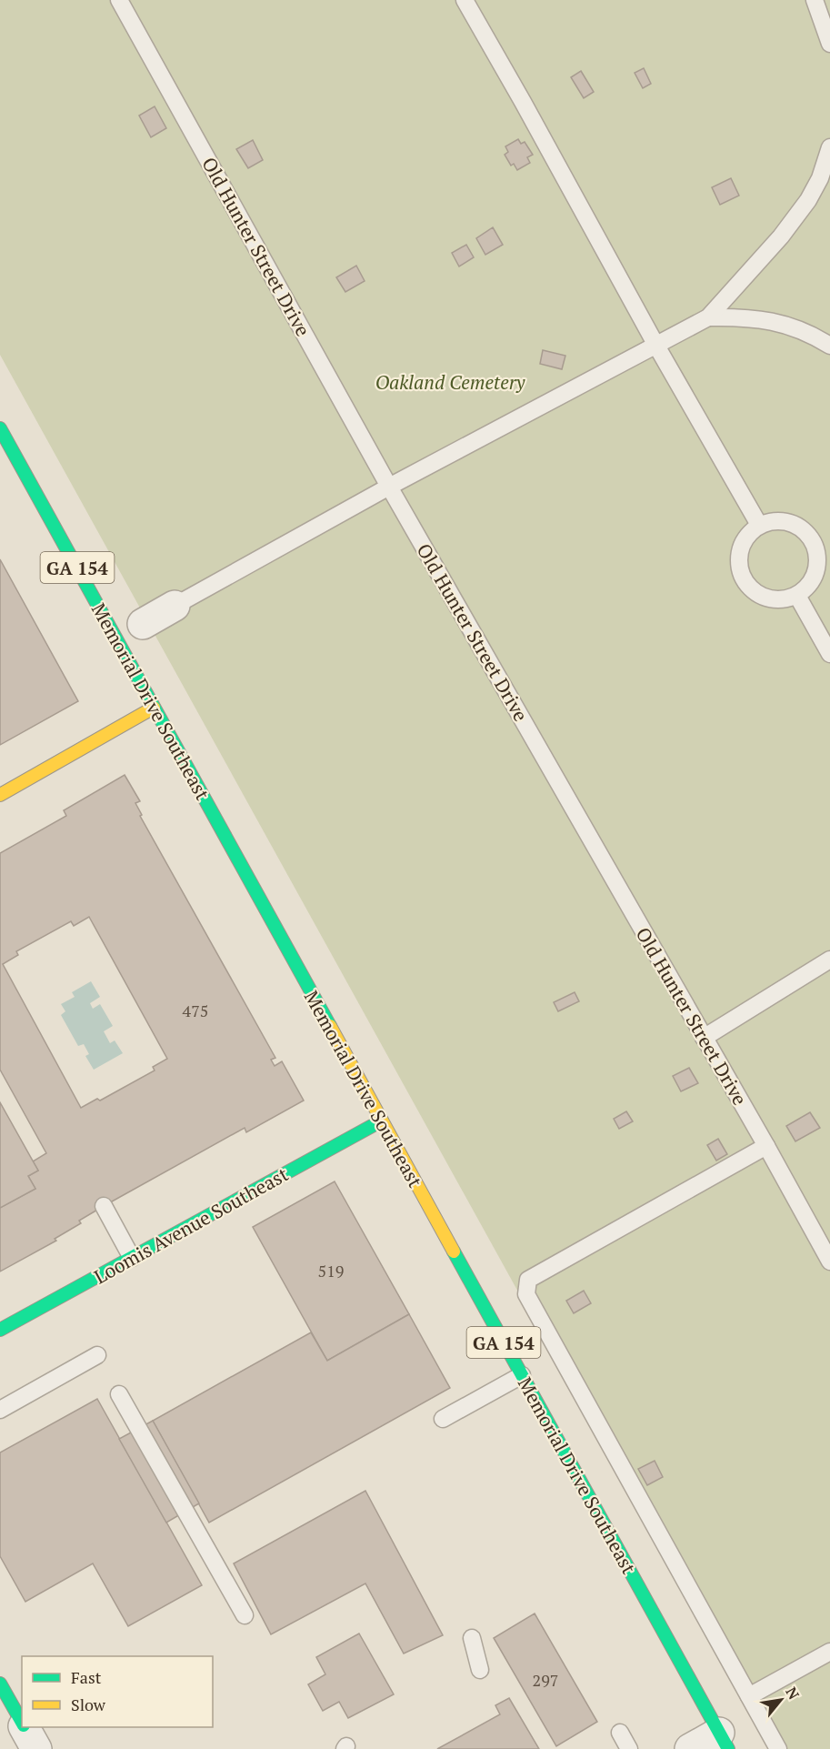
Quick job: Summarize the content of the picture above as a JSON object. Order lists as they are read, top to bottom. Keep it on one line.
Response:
{"streets":{"main road":["GA 154","Memorial Drive Southeast","Loomis Avenue Southeast"],"lane":["Old Hunter Street Drive"]},"crossings":[["Memorial Drive Southeast","Loomis Avenue Southeast"]],"parks":["Oakland Cemetery"],"house_numbers":["475","519","297"],"legend":["Fast","Slow"],"north":"top right"}
